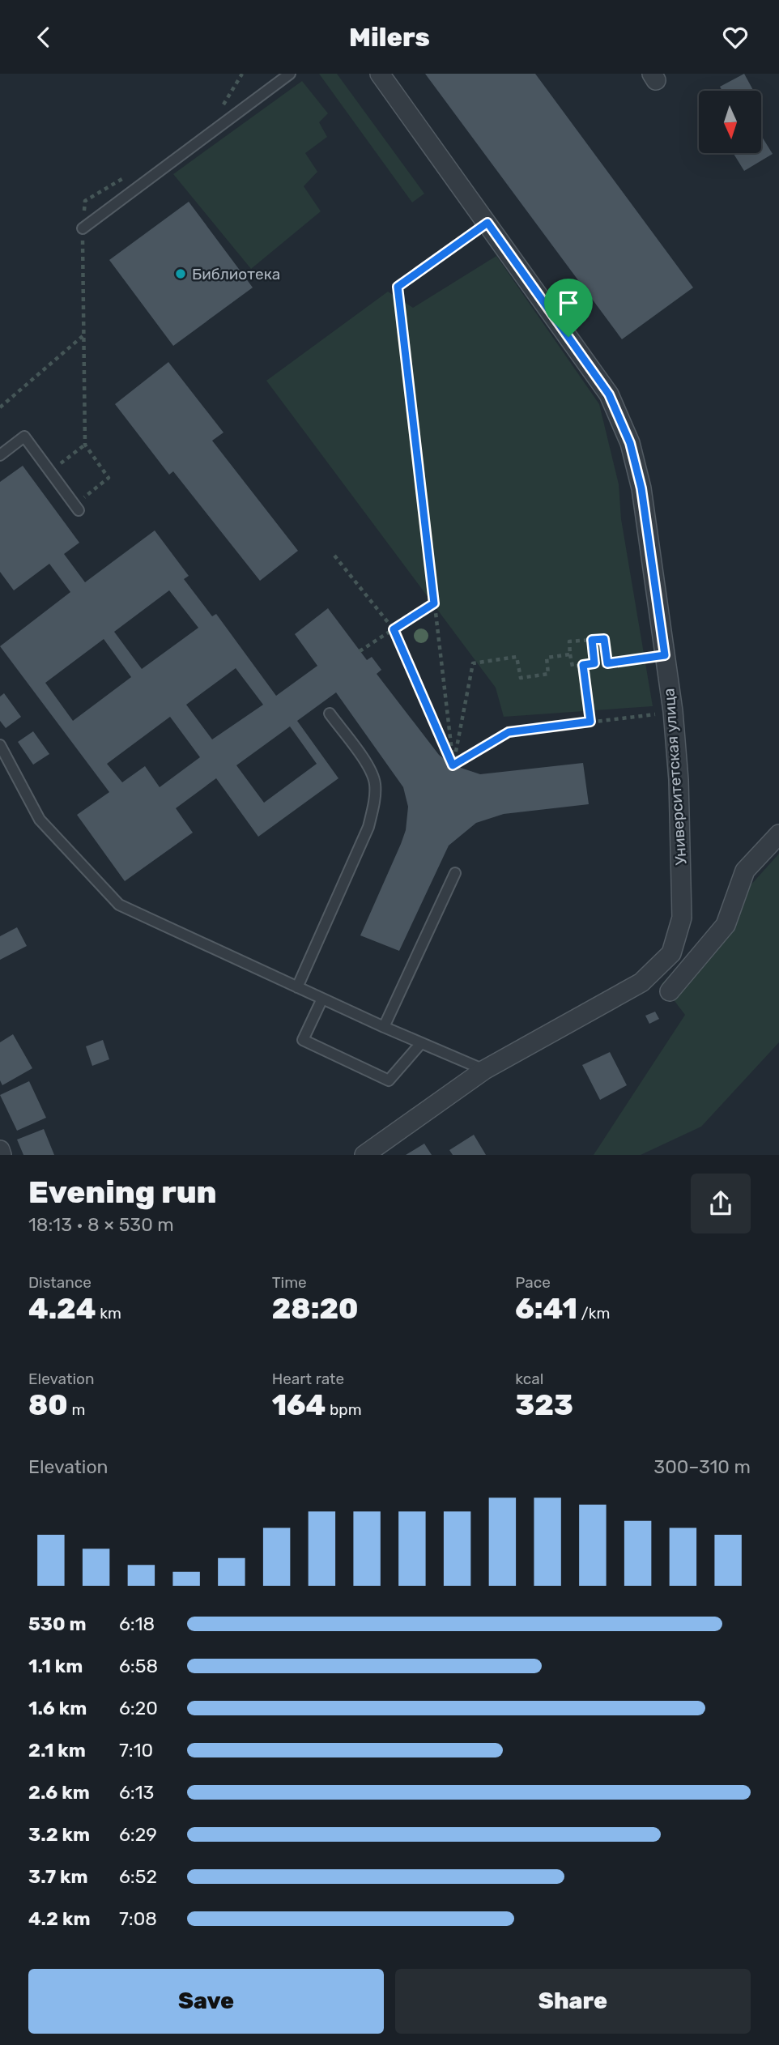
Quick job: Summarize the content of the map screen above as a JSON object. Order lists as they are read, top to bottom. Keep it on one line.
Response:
{"streets":{"street":["Университетская улица"]},"places":["Библиотека"],"north":"bottom","page":{"header":"Milers","heading":["Evening run","18:13 · 8 × 530 m"],"stats":[["Distance","4.24 km"],["Time","28:20"],["Pace","6:41 /km"],["Elevation","80 m"],["Heart rate","164 bpm"],["kcal","323"]],"chart":["Elevation","300–310 m"],"list":[{"name":"530 m","note":"6:18"},{"name":"1.1 km","note":"6:58"},{"name":"1.6 km","note":"6:20"},{"name":"2.1 km","note":"7:10"},{"name":"2.6 km","note":"6:13"},{"name":"3.2 km","note":"6:29"},{"name":"3.7 km","note":"6:52"},{"name":"4.2 km","note":"7:08"}],"buttons":["Save","Share"]}}
